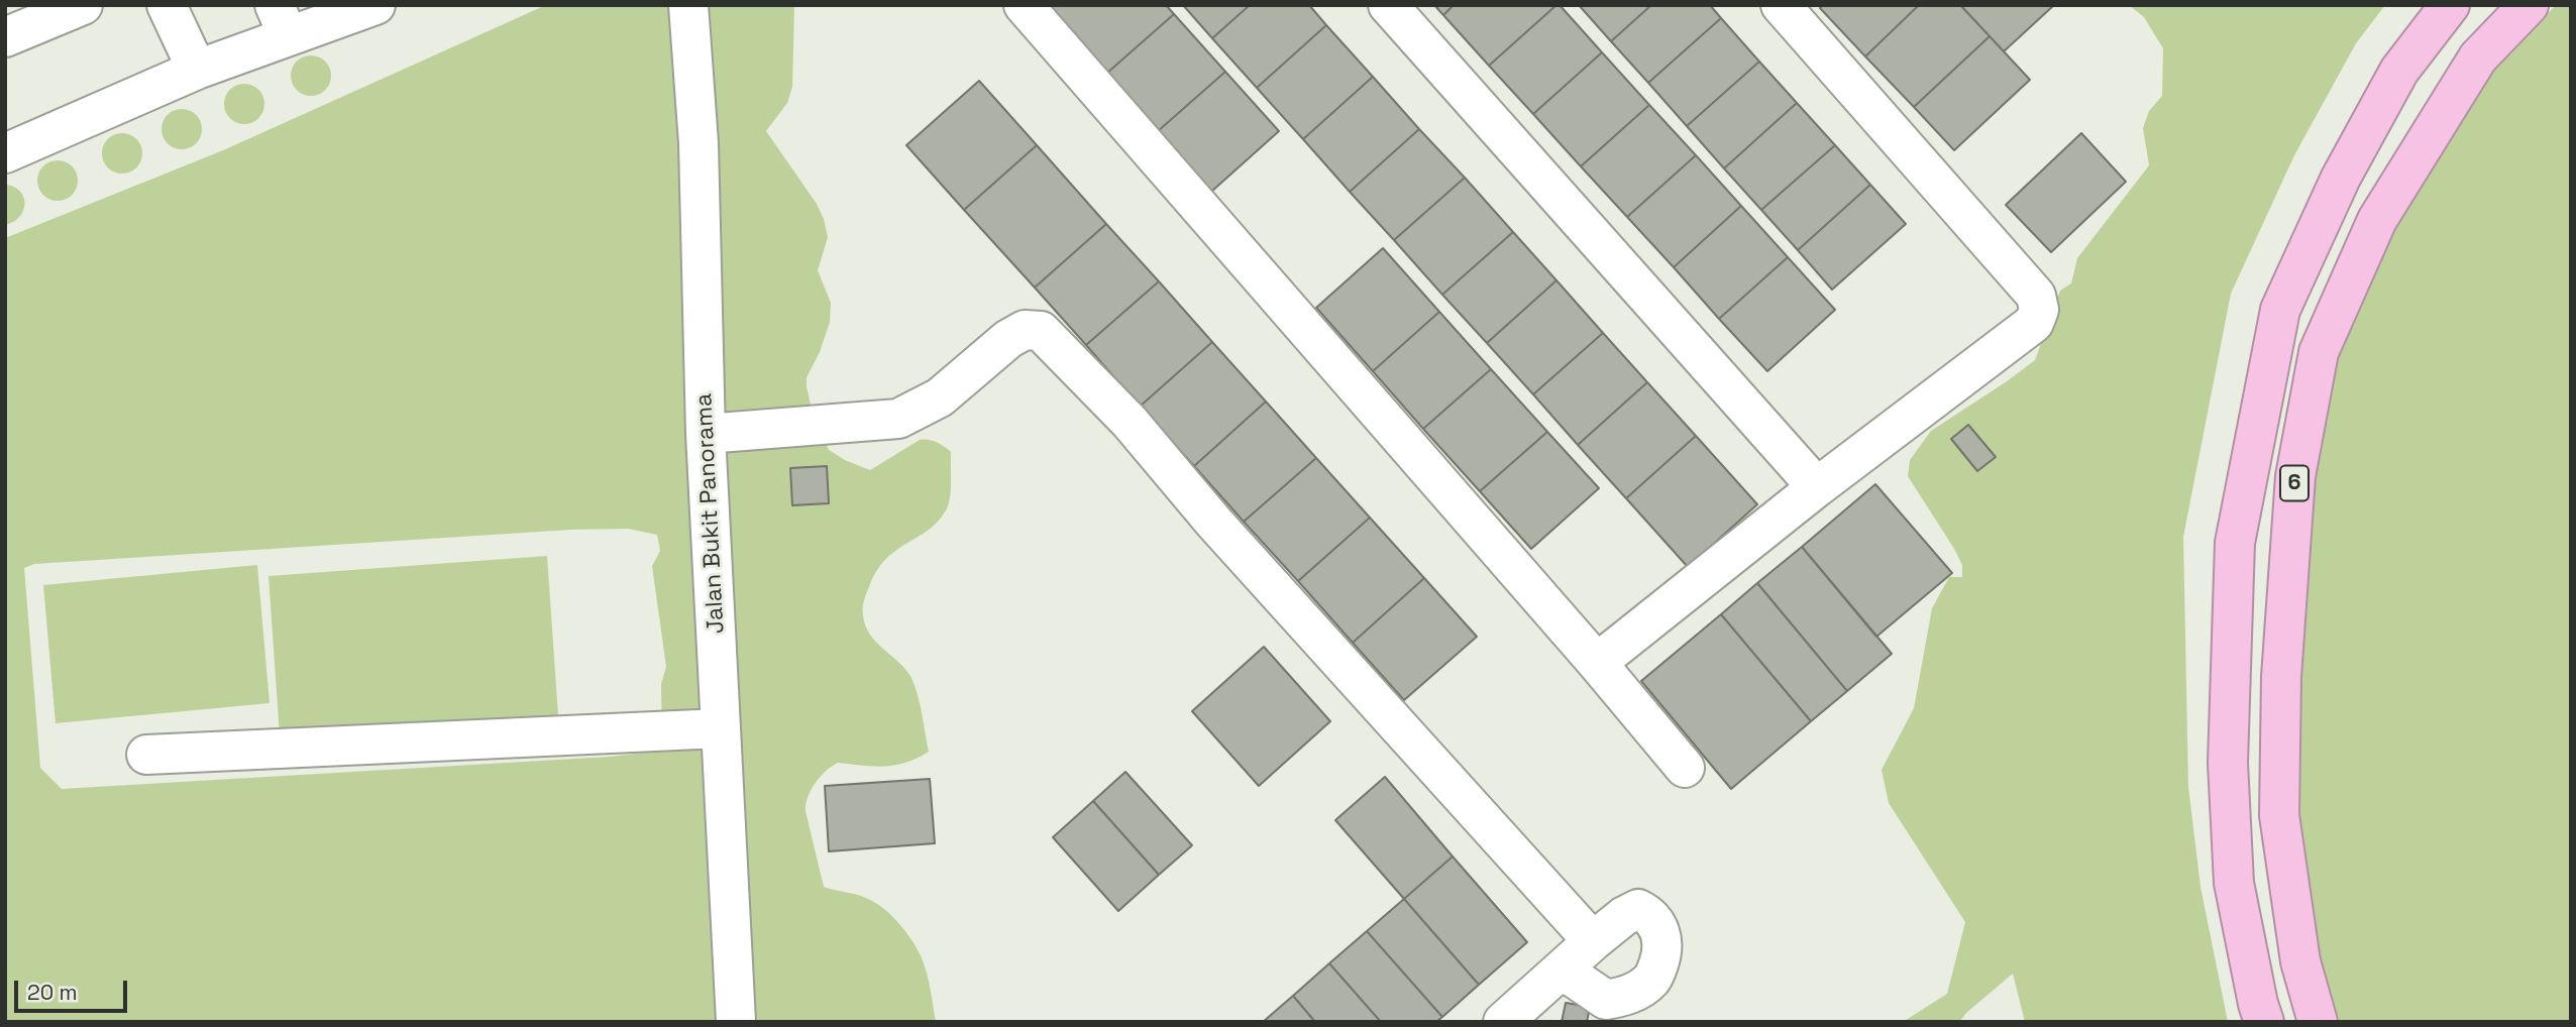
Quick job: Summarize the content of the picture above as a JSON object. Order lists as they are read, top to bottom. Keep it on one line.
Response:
{"streets":{"highway":["6"],"street":["Jalan Bukit Panorama"]},"scale_bar":"20 m"}
